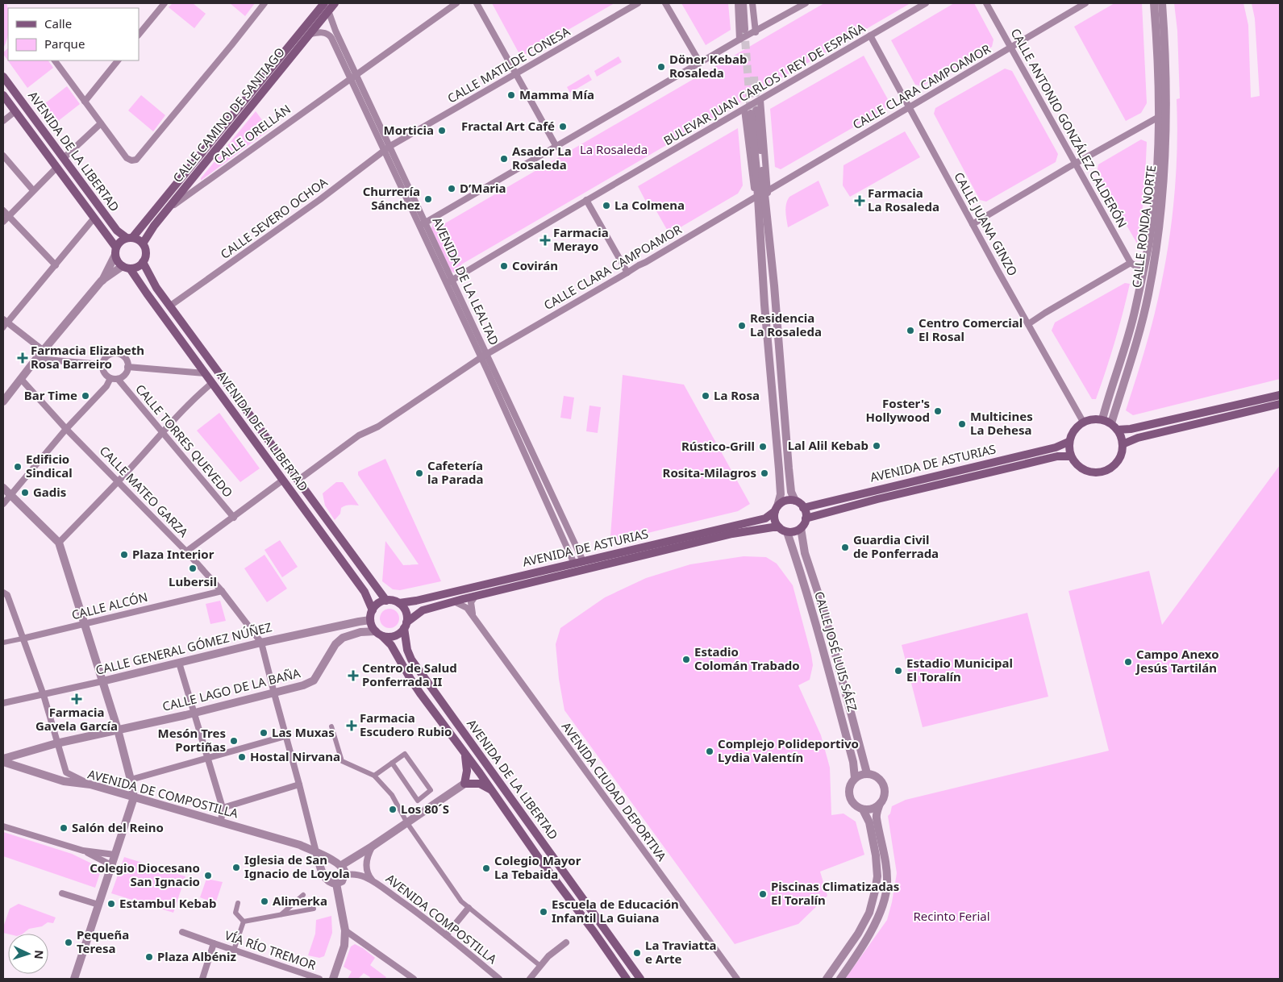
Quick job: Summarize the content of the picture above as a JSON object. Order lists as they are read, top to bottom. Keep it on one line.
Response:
{"streets":{"main road":["CALLE CAMINO DE SANTIAGO","AVENIDA DE LA LIBERTAD","AVENIDA DE ASTURIAS"],"street":["CALLE MATILDE CONESA","BULEVAR JUAN CARLOS I REY DE ESPAÑA","CALLE CLARA CAMPOAMOR","CALLE ANTONIO GONZÁLEZ CALDERÓN","CALLE ORELLÁN","CALLE SEVERO OCHOA","CALLE JUANA GINZO","CALLE RONDA NORTE","AVENIDA DE LA LEALTAD","CALLE TORRES QUEVEDO","CALLE MATEO GARZA","CALLE ALCÓN","CALLE GENERAL GÓMEZ NÚÑEZ","CALLE JOSÉ LUIS SÁEZ","CALLE LAGO DE LA BAÑA","AVENIDA CIUDAD DEPORTIVA","AVENIDA DE COMPOSTILLA","AVENIDA COMPOSTILLA","VÍA RÍO TREMOR"]},"crossings":[["CALLE MATILDE CONESA","CALLE SEVERO OCHOA"],["CALLE MATILDE CONESA","AVENIDA DE LA LEALTAD"],["BULEVAR JUAN CARLOS I REY DE ESPAÑA","CALLE JUANA GINZO"],["BULEVAR JUAN CARLOS I REY DE ESPAÑA","AVENIDA DE LA LEALTAD"],["CALLE CLARA CAMPOAMOR","CALLE ANTONIO GONZÁLEZ CALDERÓN"],["CALLE CLARA CAMPOAMOR","CALLE JUANA GINZO"],["CALLE CLARA CAMPOAMOR","AVENIDA DE LA LEALTAD"],["CALLE CAMINO DE SANTIAGO","CALLE ORELLÁN"],["CALLE CAMINO DE SANTIAGO","AVENIDA DE LA LIBERTAD"],["CALLE CAMINO DE SANTIAGO","AVENIDA DE LA LEALTAD"],["CALLE ORELLÁN","AVENIDA DE LA LEALTAD"],["AVENIDA DE LA LIBERTAD","CALLE SEVERO OCHOA"],["AVENIDA DE LA LIBERTAD","AVENIDA DE LA LEALTAD"],["AVENIDA DE LA LIBERTAD","AVENIDA DE ASTURIAS"],["AVENIDA DE LA LIBERTAD","CALLE GENERAL GÓMEZ NÚÑEZ"],["AVENIDA DE LA LIBERTAD","CALLE LAGO DE LA BAÑA"],["CALLE SEVERO OCHOA","AVENIDA DE LA LEALTAD"],["CALLE JUANA GINZO","CALLE RONDA NORTE"],["CALLE JUANA GINZO","AVENIDA DE ASTURIAS"],["CALLE RONDA NORTE","AVENIDA DE ASTURIAS"],["AVENIDA DE LA LEALTAD","AVENIDA DE ASTURIAS"],["AVENIDA DE ASTURIAS","CALLE GENERAL GÓMEZ NÚÑEZ"],["AVENIDA DE ASTURIAS","CALLE JOSÉ LUIS SÁEZ"],["AVENIDA DE ASTURIAS","CALLE LAGO DE LA BAÑA"],["AVENIDA DE ASTURIAS","AVENIDA CIUDAD DEPORTIVA"],["CALLE MATEO GARZA","CALLE ALCÓN"],["CALLE MATEO GARZA","CALLE GENERAL GÓMEZ NÚÑEZ"],["CALLE GENERAL GÓMEZ NÚÑEZ","CALLE LAGO DE LA BAÑA"],["AVENIDA DE COMPOSTILLA","AVENIDA COMPOSTILLA"]],"parks":["La Rosaleda","Recinto Ferial"],"places":{"other":["Döner Kebab Rosaleda","Mamma Mía","Fractal Art Café","Morticia","Asador La Rosaleda","D’Maria","Churrería Sánchez","La Colmena","Covirán","Residencia La Rosaleda","Centro Comercial El Rosal","Bar Time","La Rosa","Foster's Hollywood","Multicines La Dehesa","Lal Alil Kebab","Rústico-Grill","Edificio Sindical","Cafetería la Parada","Rosita-Milagros","Gadis","Guardia Civil de Ponferrada","Plaza Interior","Lubersil","Estadio Colomán Trabado","Campo Anexo Jesús Tartilán","Estadio Municipal El Toralín","Las Muxas","Mesón Tres Portiñas","Complejo Polideportivo Lydia Valentín","Hostal Nirvana","Los 80´S","Salón del Reino","Iglesia de San Ignacio de Loyola","Colegio Mayor La Tebaida","Colegio Diocesano San Ignacio","Piscinas Climatizadas El Toralín","Alimerka","Estambul Kebab","Escuela de Educación Infantil La Guiana","Pequeña Teresa","La Traviatta e Arte","Plaza Albéniz"],"health":["Farmacia La Rosaleda","Farmacia Merayo","Farmacia Elizabeth Rosa Barreiro","Centro de Salud Ponferrada II","Farmacia Gavela García","Farmacia Escudero Rubio"]},"legend":["Calle","Parque"],"north":"right"}
